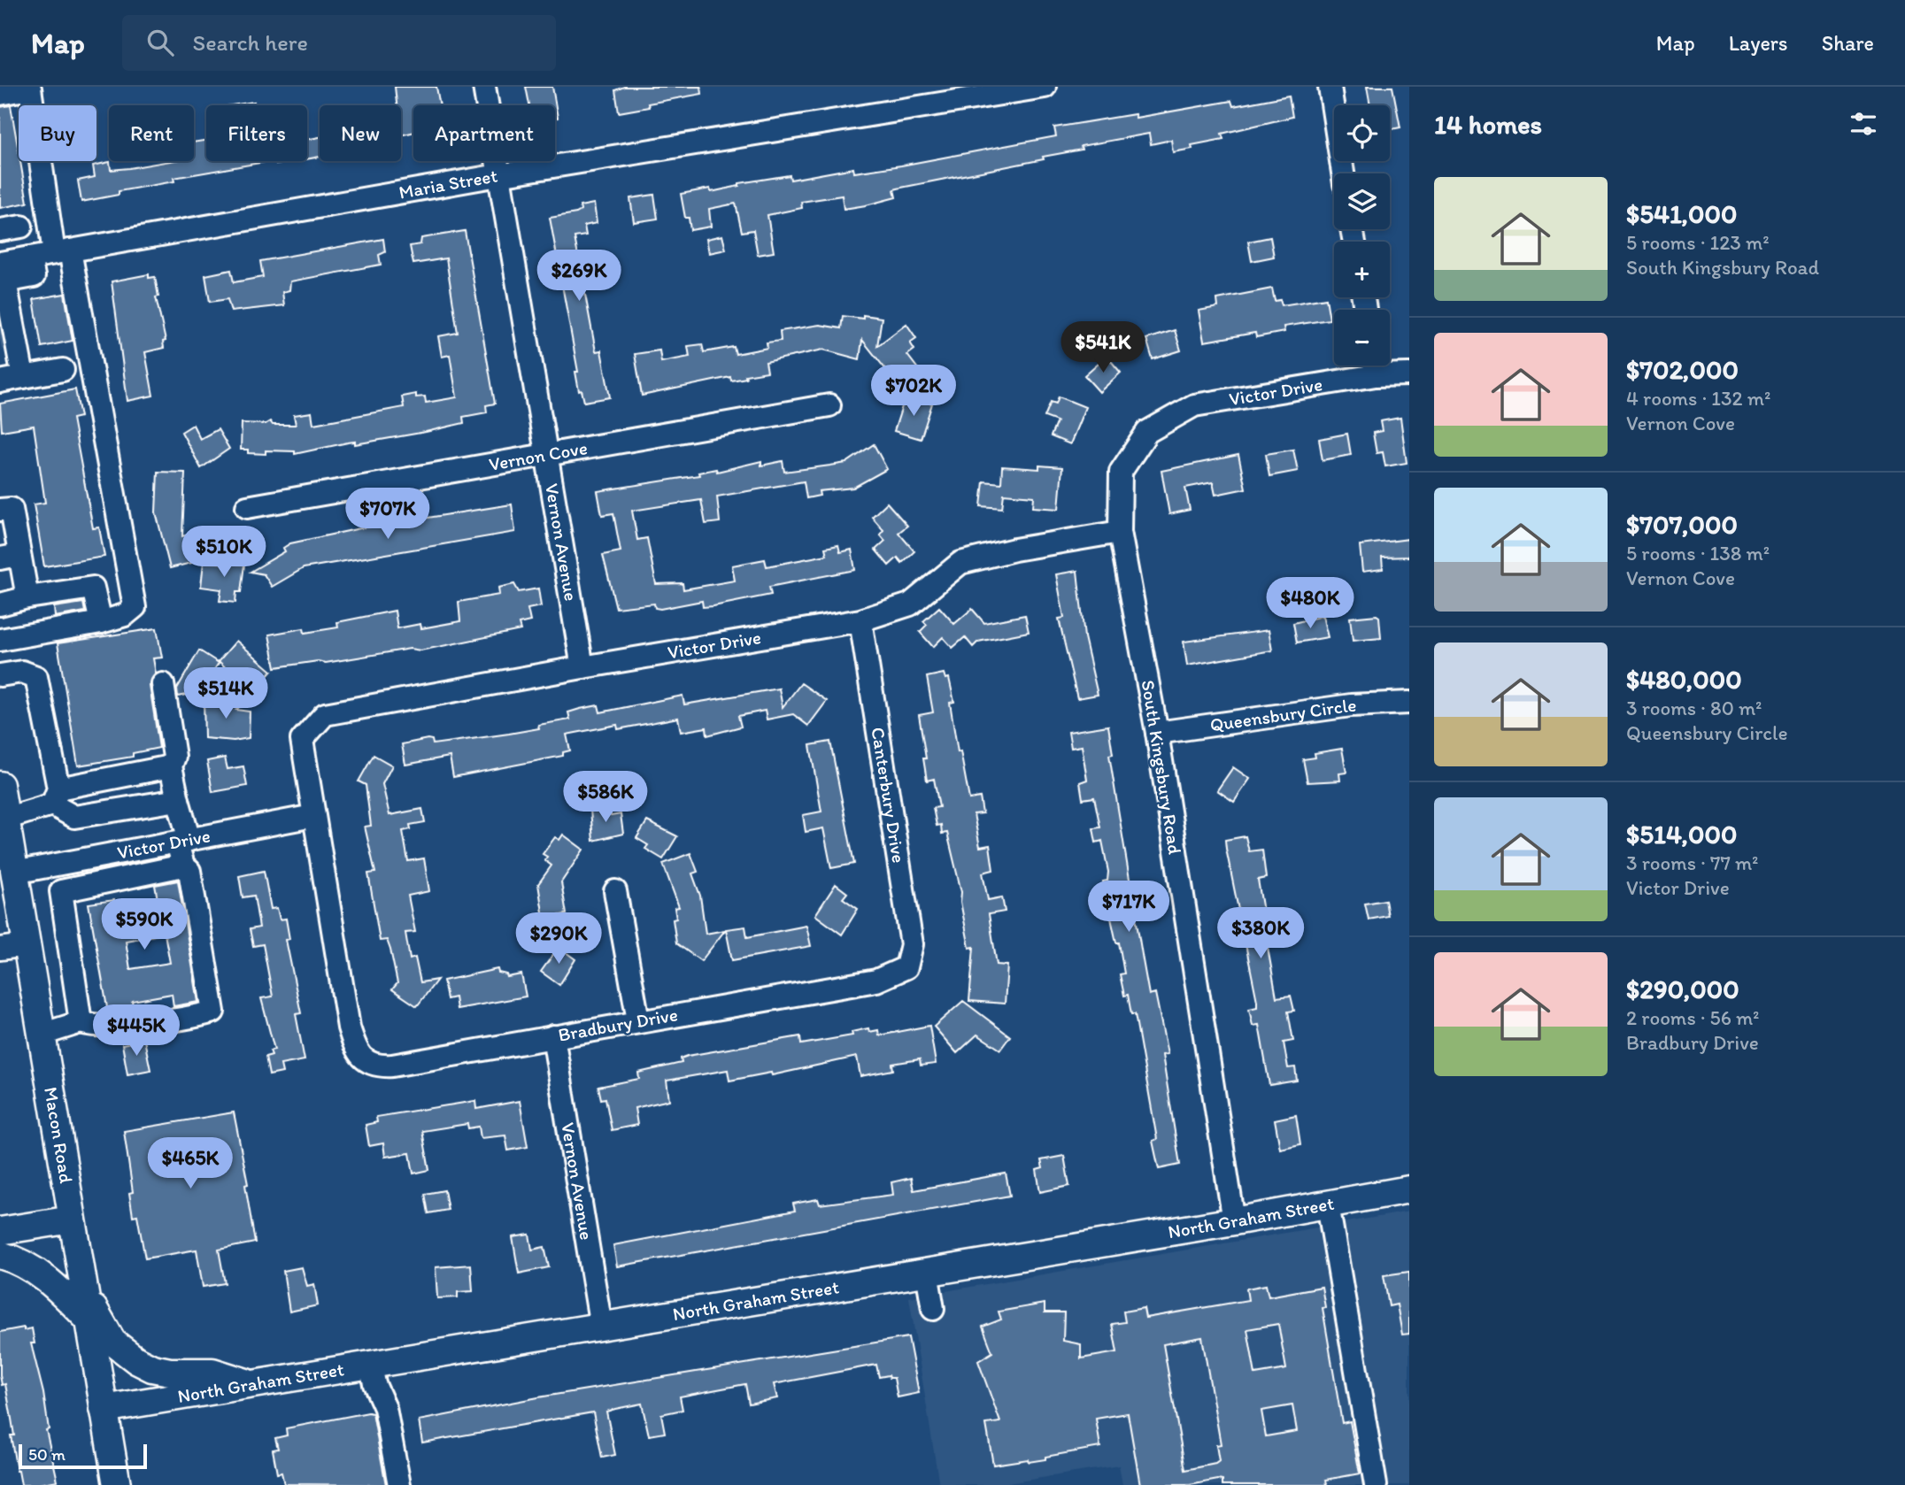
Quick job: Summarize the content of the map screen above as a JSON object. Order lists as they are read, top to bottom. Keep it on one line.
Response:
{"streets":{"main road":["Macon Road","North Graham Street"],"street":["Maria Street","Victor Drive","Vernon Cove","Vernon Avenue","Queensbury Circle","South Kingsbury Road","Canterbury Drive","Bradbury Drive"]},"crossings":[["Maria Street","Vernon Avenue"],["Victor Drive","Vernon Avenue"],["Victor Drive","South Kingsbury Road"],["Victor Drive","Canterbury Drive"],["Victor Drive","Bradbury Drive"],["Victor Drive","Macon Road"],["Vernon Cove","Vernon Avenue"],["Vernon Avenue","Bradbury Drive"],["Vernon Avenue","North Graham Street"],["Queensbury Circle","South Kingsbury Road"],["South Kingsbury Road","North Graham Street"],["Canterbury Drive","Bradbury Drive"],["Macon Road","North Graham Street"]],"scale_bar":"50 m","page":{"header":"Map","search":"Search here","nav":["Map","Layers","Share"],"heading":"14 homes","map_buttons":["+","−"],"chip":["Buy","Rent","Filters","New","Apartment"],"list":[{"name":"$541,000","note":"5 rooms · 123 m² · South Kingsbury Road"},{"name":"$702,000","note":"4 rooms · 132 m² · Vernon Cove"},{"name":"$707,000","note":"5 rooms · 138 m² · Vernon Cove"},{"name":"$480,000","note":"3 rooms · 80 m² · Queensbury Circle"},{"name":"$514,000","note":"3 rooms · 77 m² · Victor Drive"},{"name":"$290,000","note":"2 rooms · 56 m² · Bradbury Drive"}],"price":["$269K","$541K","$702K","$707K","$510K","$480K","$514K","$586K","$717K","$590K","$380K","$290K","$445K","$465K"],"scale":"50 m"}}
